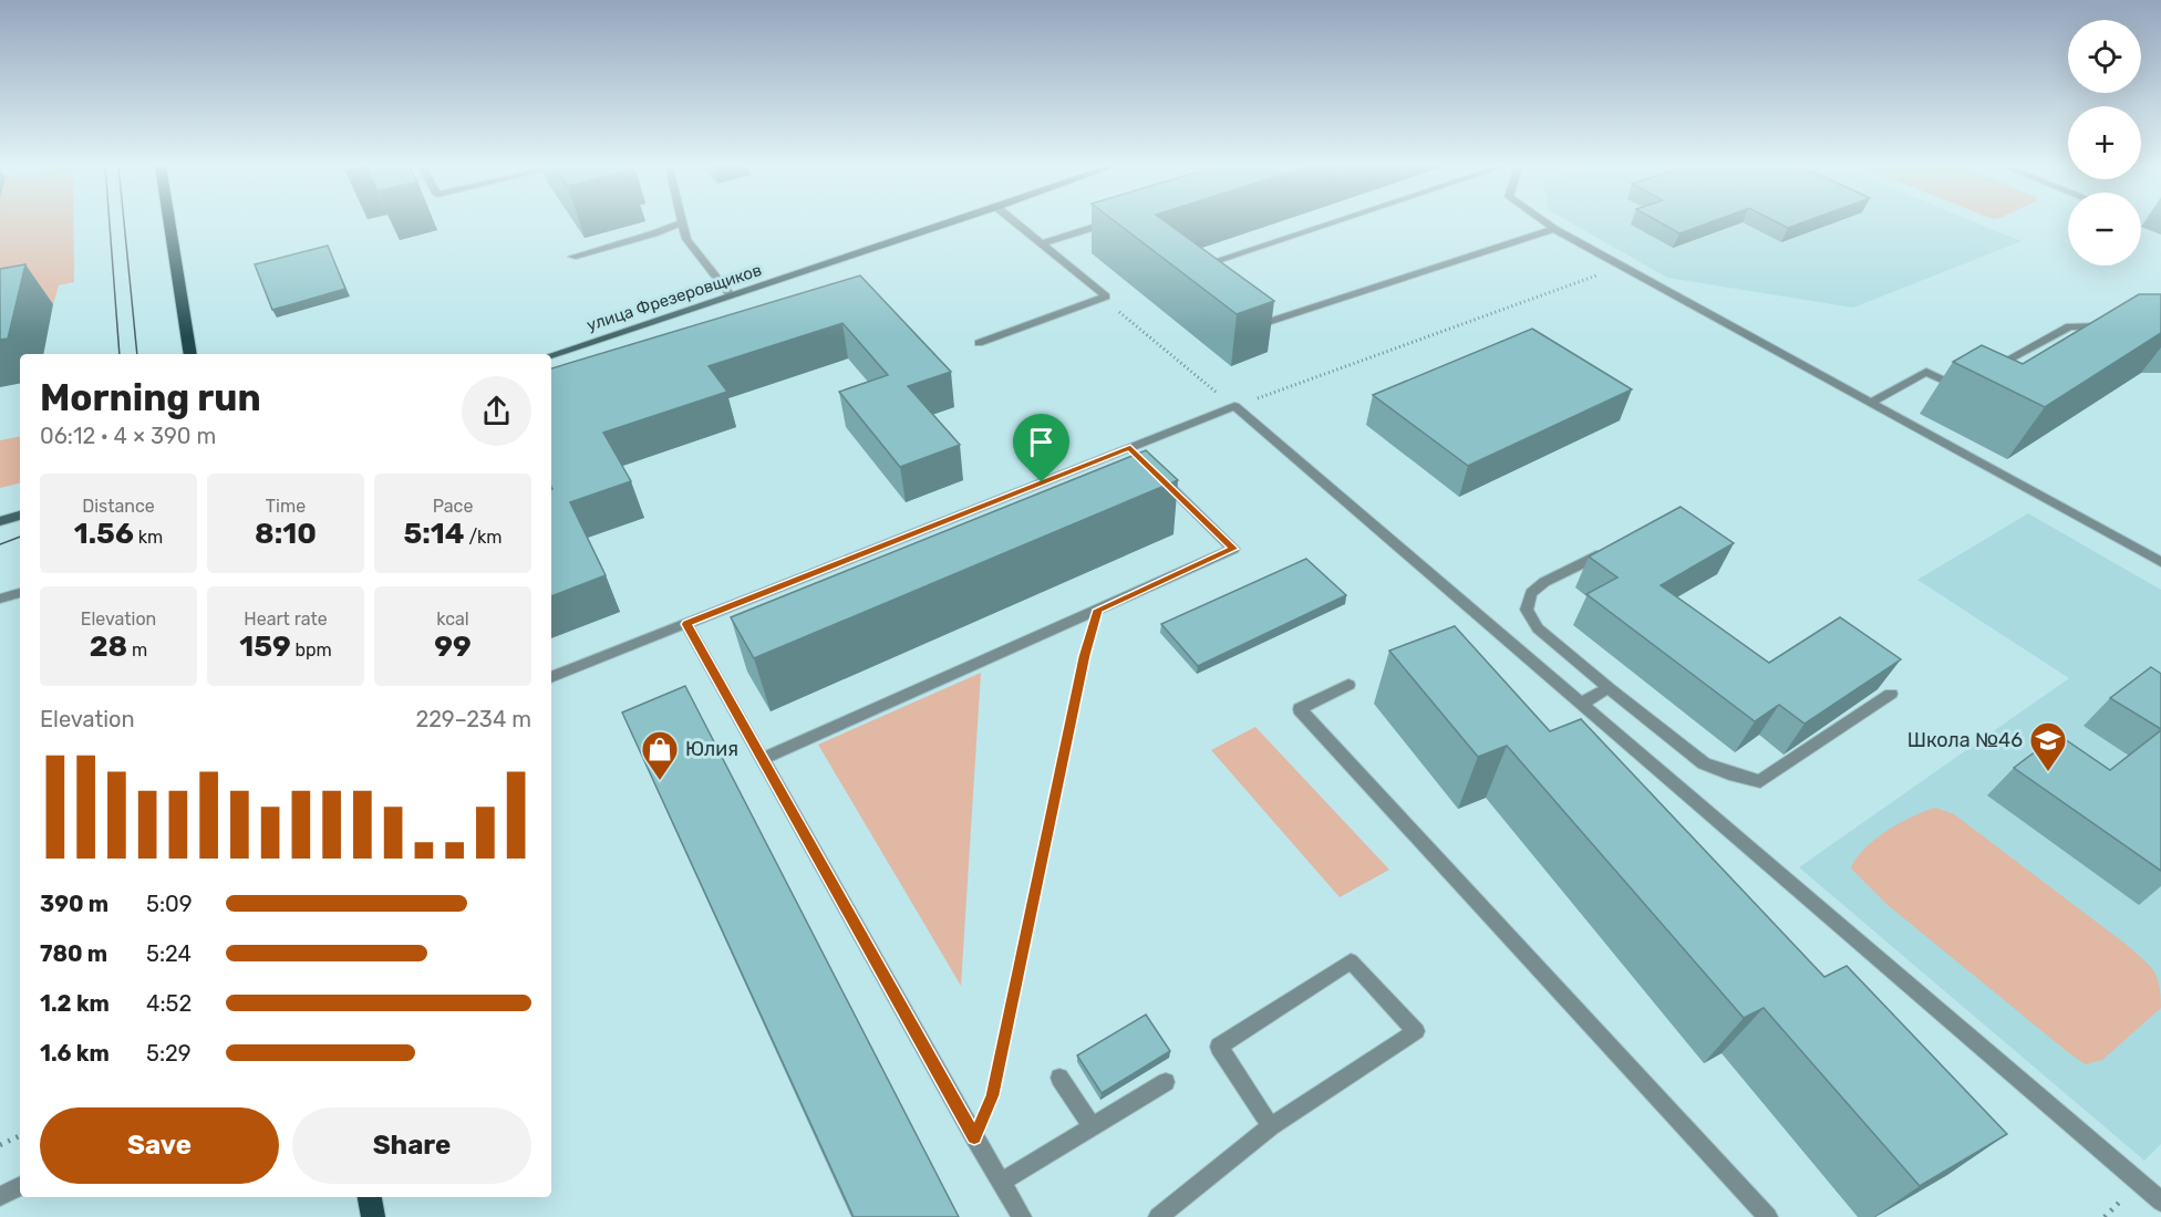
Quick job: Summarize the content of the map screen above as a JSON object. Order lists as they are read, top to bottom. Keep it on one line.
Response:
{"streets":{"main road":["улица Фрезеровщиков"]},"places":{"school or university":["Школа №46"],"shop":["Юлия"]},"page":{"map_buttons":["+","−"],"heading":["Morning run","06:12 · 4 × 390 m"],"stats":[["Distance","1.56 km"],["Time","8:10"],["Pace","5:14 /km"],["Elevation","28 m"],["Heart rate","159 bpm"],["kcal","99"]],"chart":["Elevation","229–234 m"],"list":[{"name":"390 m","note":"5:09"},{"name":"780 m","note":"5:24"},{"name":"1.2 km","note":"4:52"},{"name":"1.6 km","note":"5:29"}],"buttons":["Save","Share"]}}
